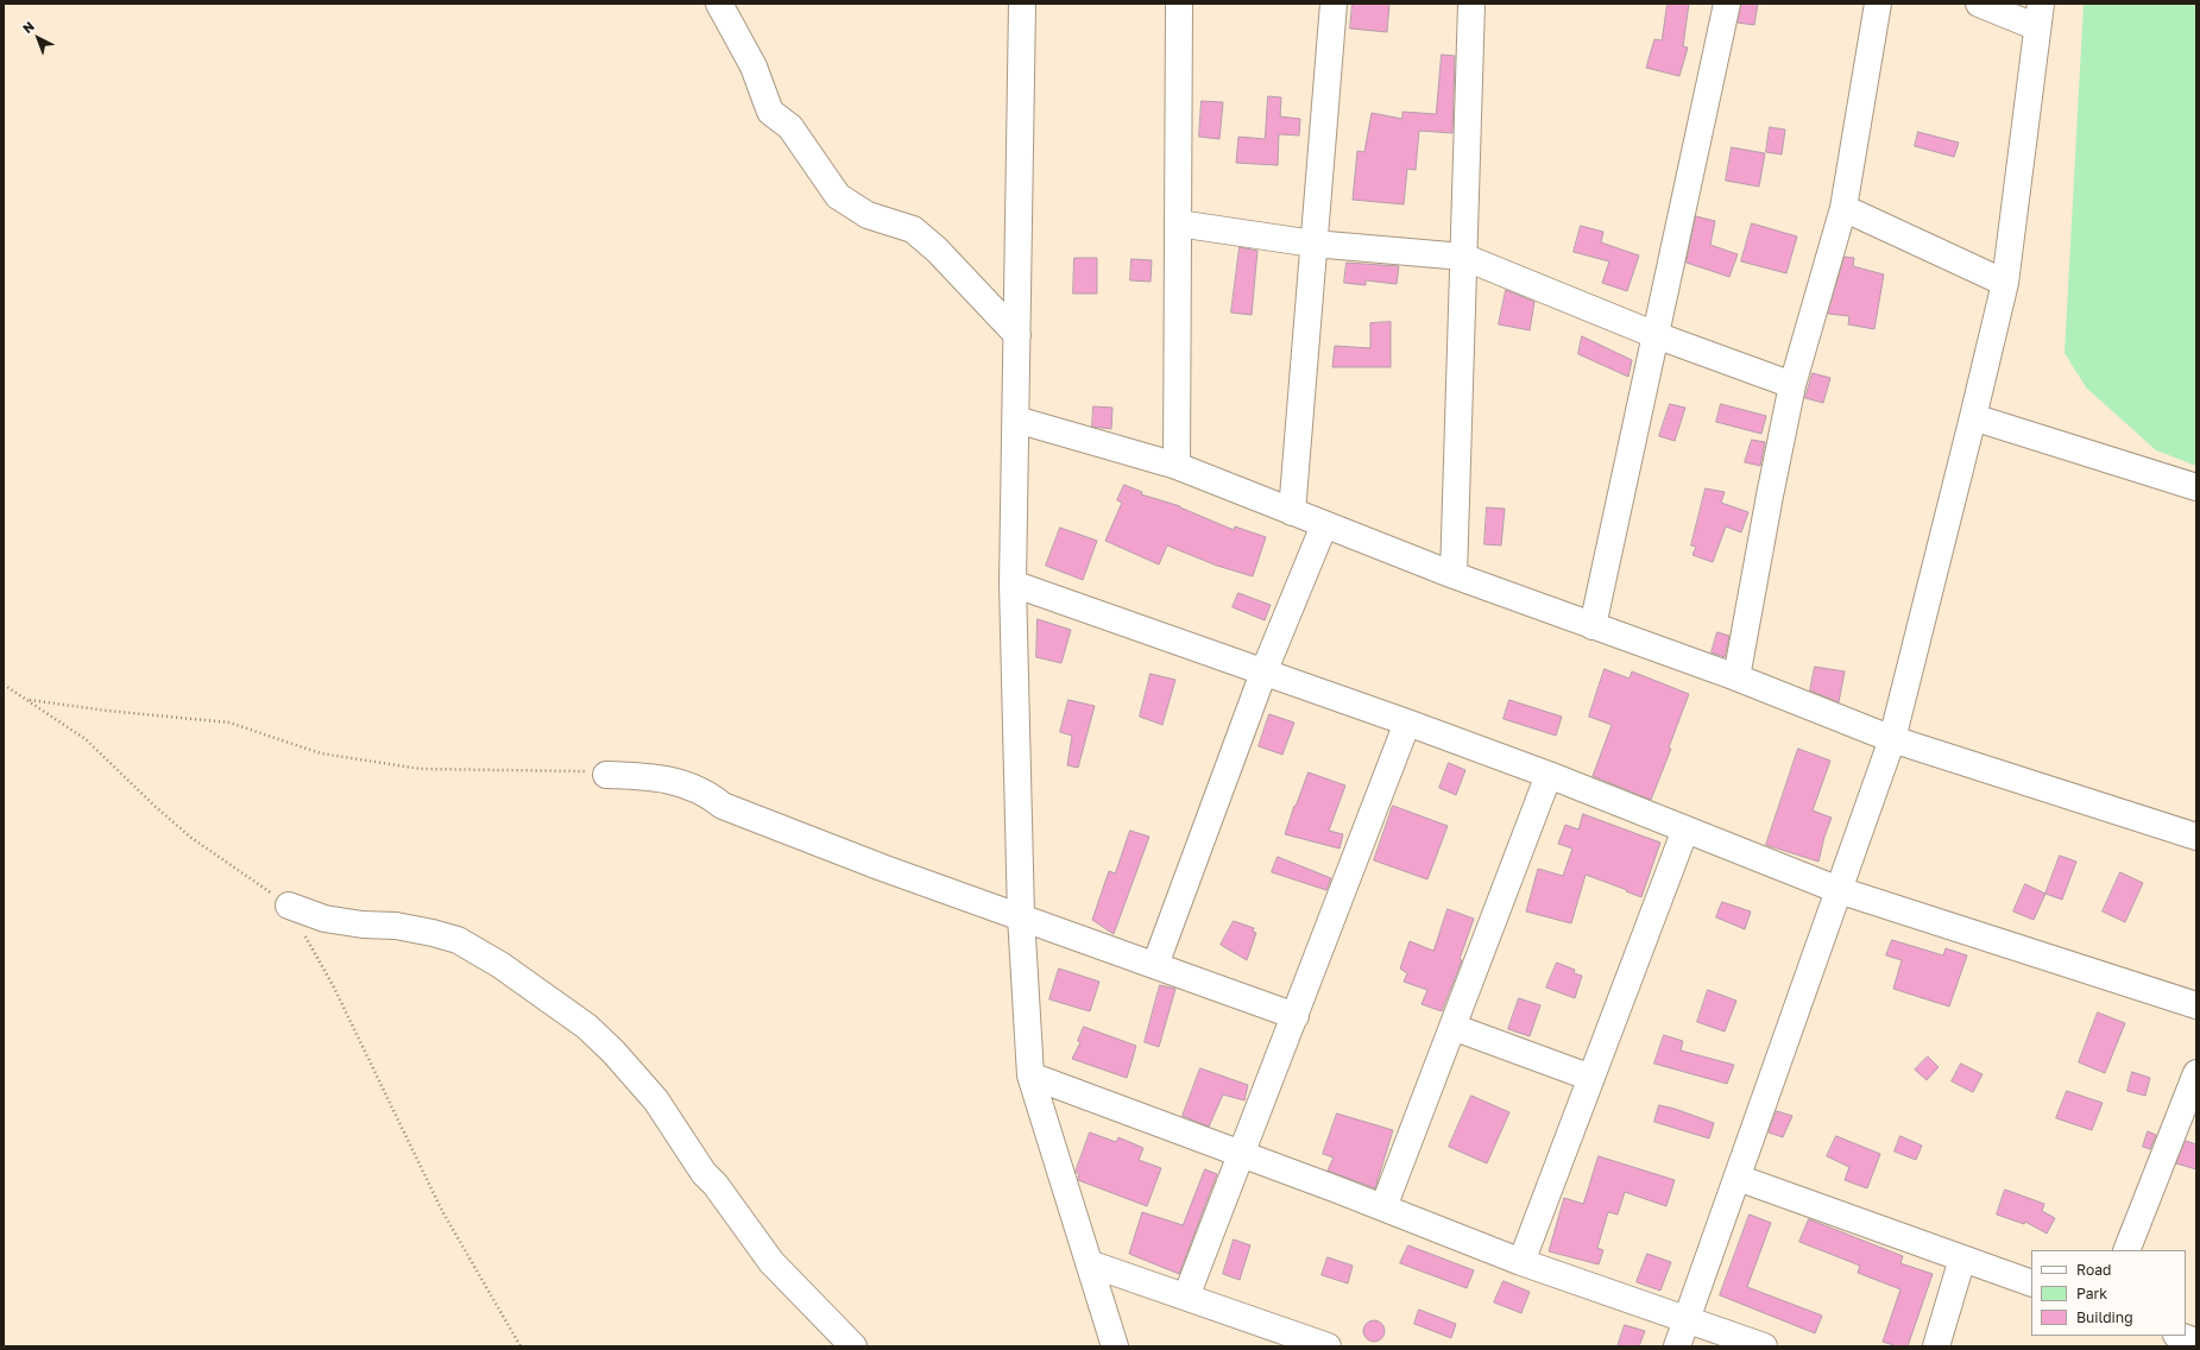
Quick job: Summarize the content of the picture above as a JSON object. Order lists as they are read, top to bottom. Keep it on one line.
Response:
{"legend":["Road","Park","Building"],"north":"top left"}
